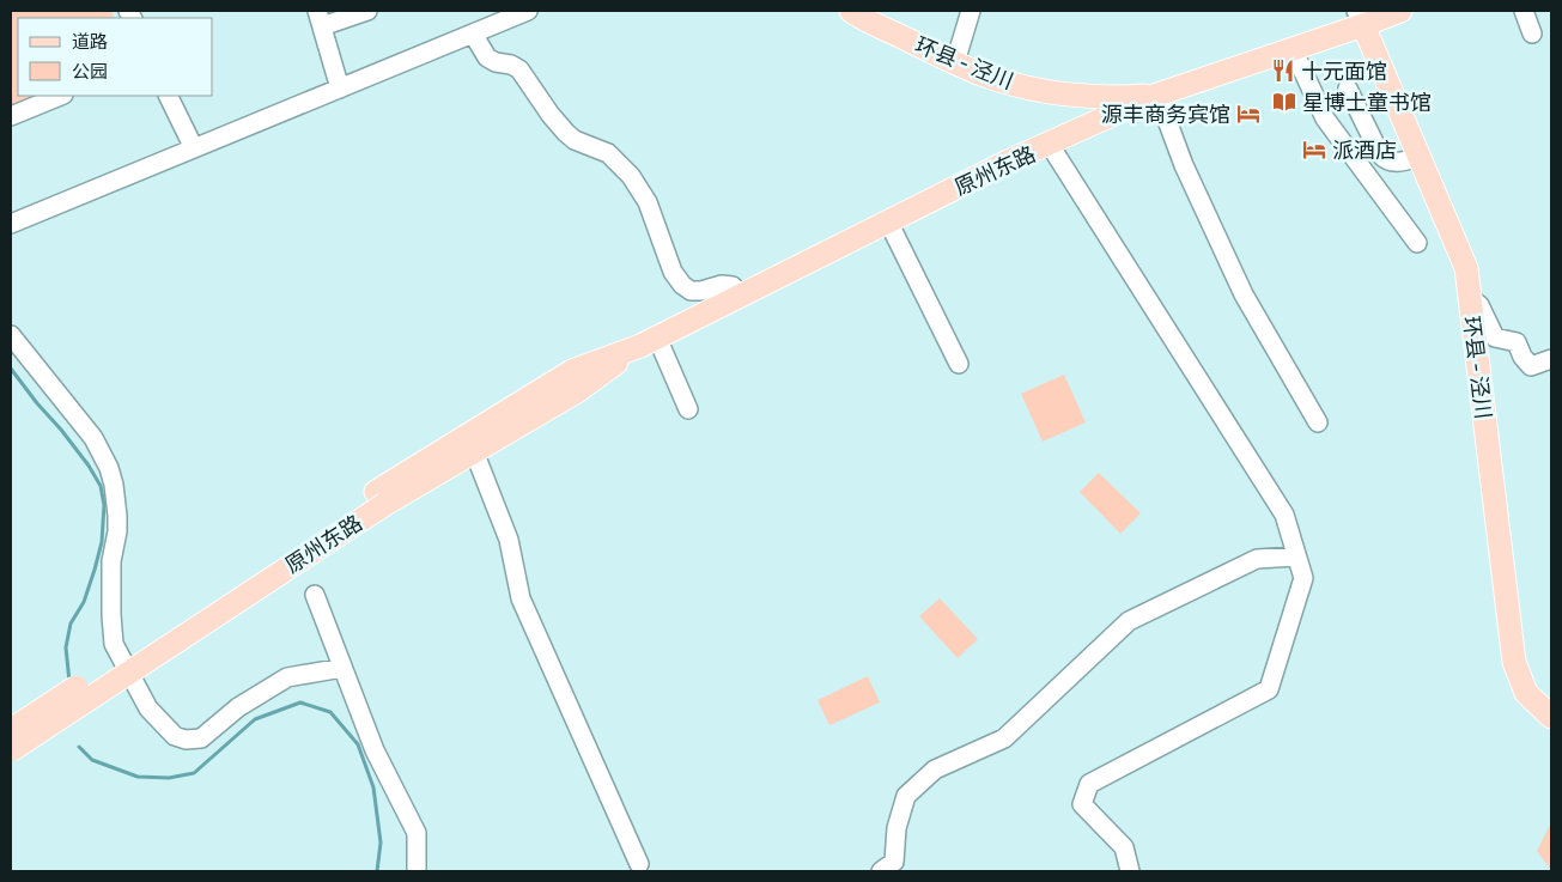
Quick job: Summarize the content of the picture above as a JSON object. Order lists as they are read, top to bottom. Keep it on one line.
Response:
{"streets":{"main road":["环县 - 泾川","原州东路"]},"crossings":[["环县 - 泾川","原州东路"]],"places":{"restaurant":["十元面馆"],"library":["星博士童书馆"],"hotel":["源丰商务宾馆","派酒店"]},"legend":["道路","公园"]}
